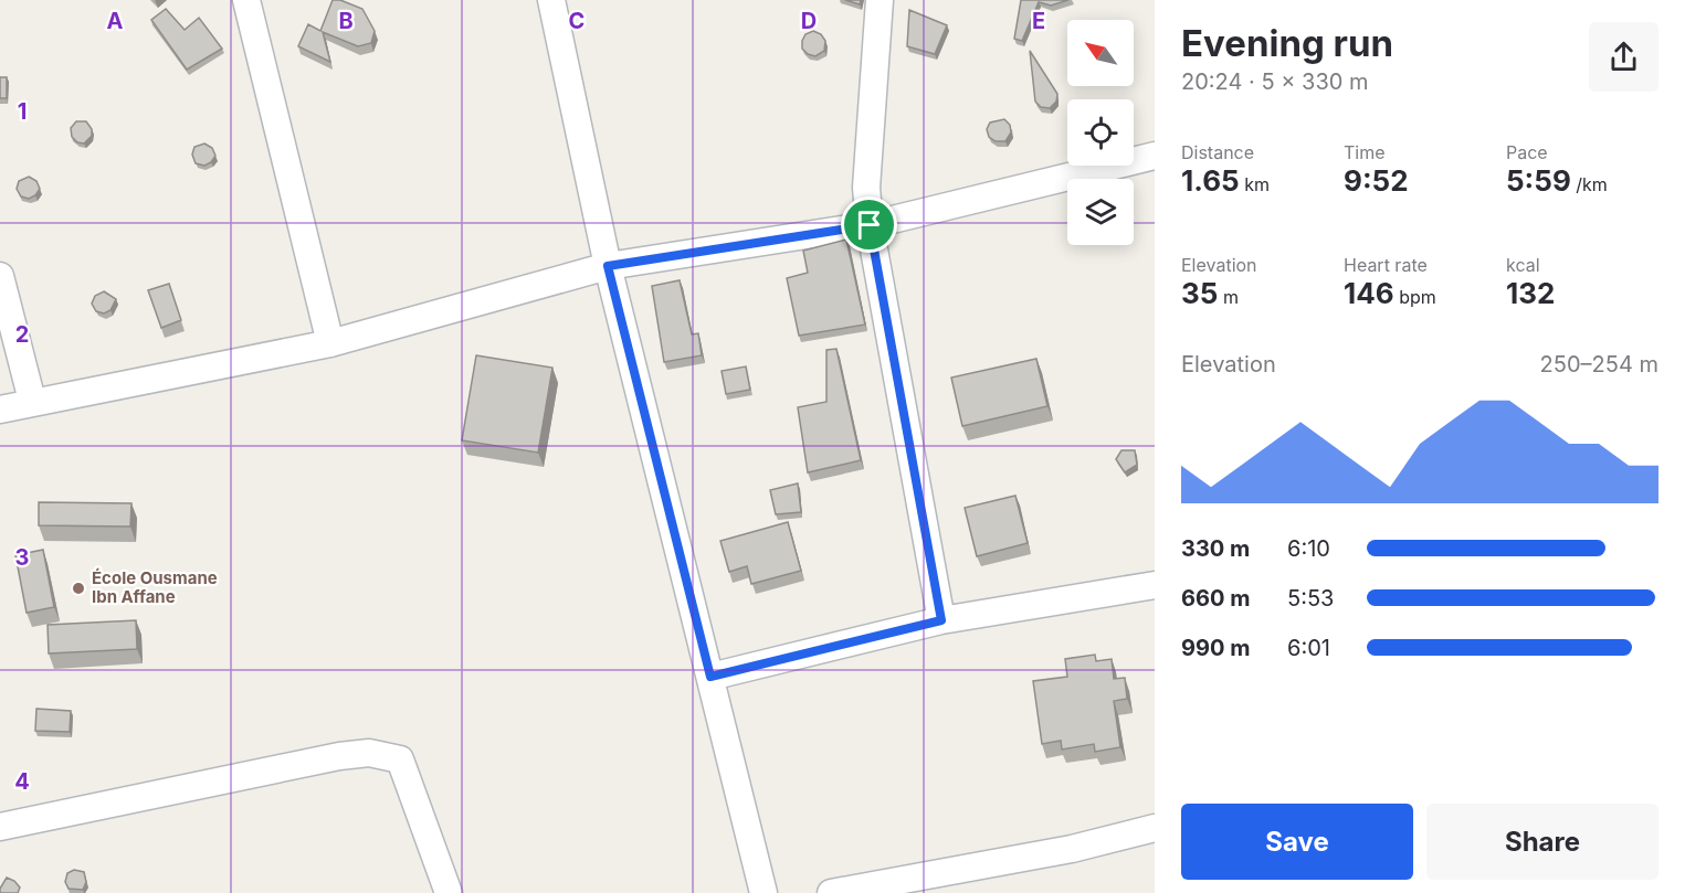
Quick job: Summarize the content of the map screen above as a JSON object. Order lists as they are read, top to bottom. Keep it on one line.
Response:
{"places":["École Ousmane Ibn Affane"],"north":"top left","page":{"heading":["Evening run","20:24 · 5 × 330 m"],"stats":[["Distance","1.65 km"],["Time","9:52"],["Pace","5:59 /km"],["Elevation","35 m"],["Heart rate","146 bpm"],["kcal","132"]],"chart":["Elevation","250–254 m"],"list":[{"name":"330 m","note":"6:10"},{"name":"660 m","note":"5:53"},{"name":"990 m","note":"6:01"}],"buttons":["Save","Share"]},"grid":{"columns":["A","B","C","D","E"],"rows":["1","2","3","4"]}}
